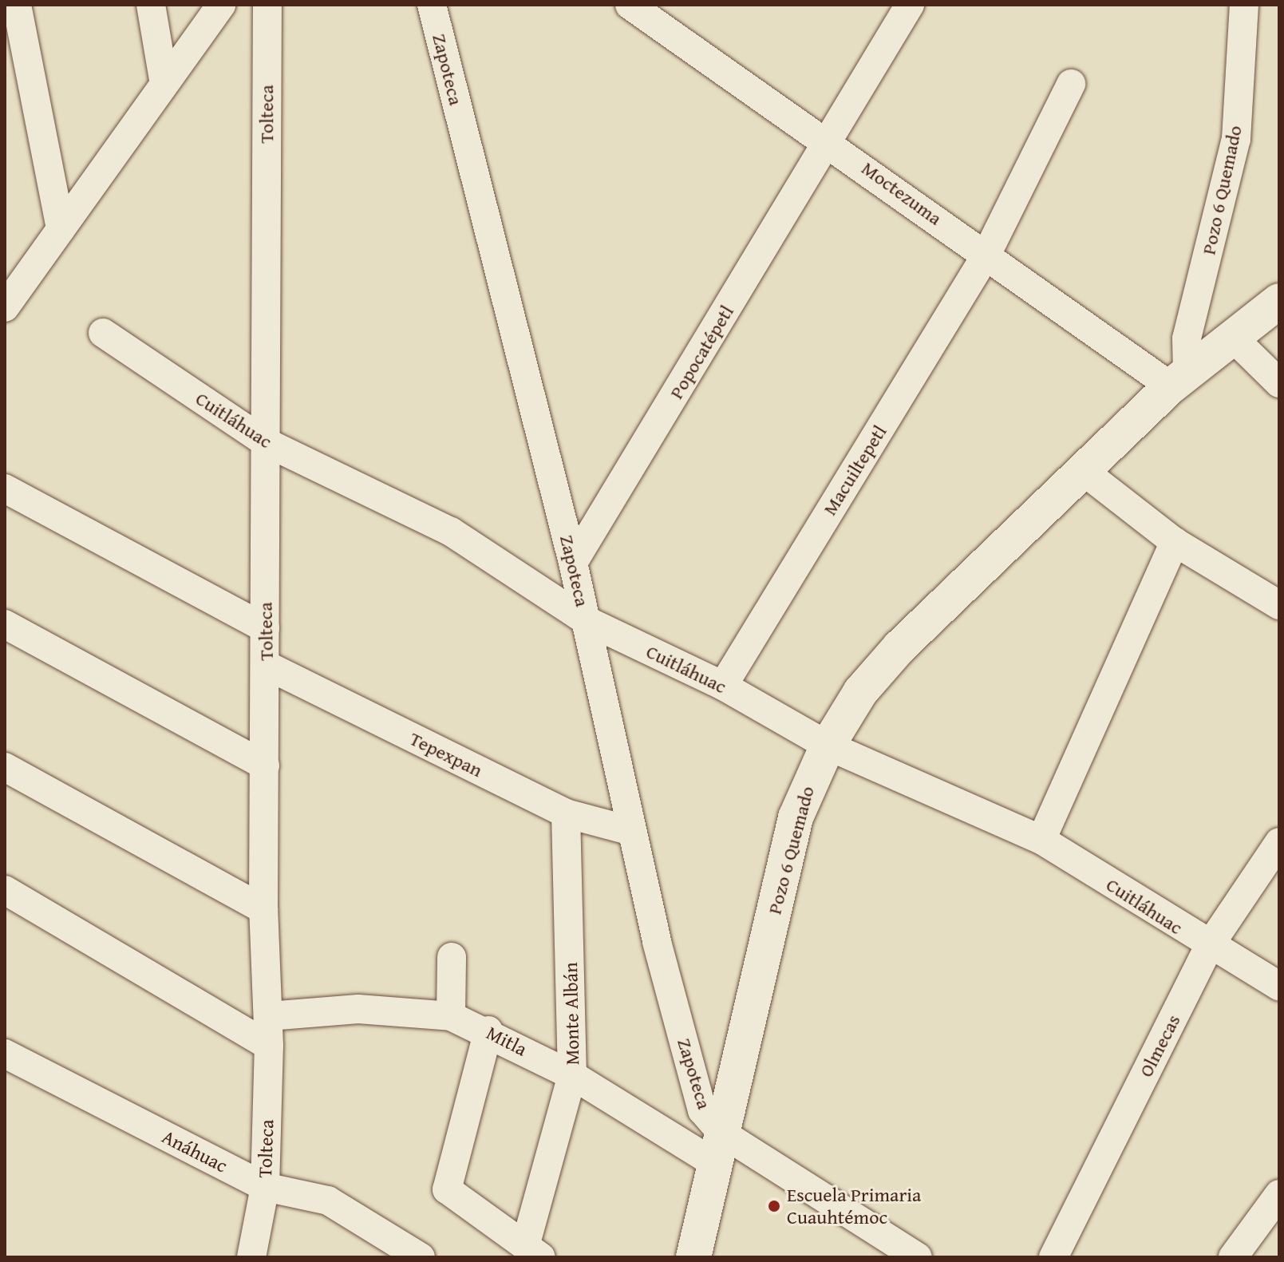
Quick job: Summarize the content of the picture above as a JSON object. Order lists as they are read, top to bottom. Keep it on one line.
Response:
{"streets":{"main road":["Pozo 6 Quemado"],"street":["Zapoteca","Tolteca","Moctezuma","Popocatépetl","Cuitláhuac","Macuiltepetl","Tepexpan","Monte Albán","Mitla","Olmecas","Anáhuac"]},"crossings":[["Zapoteca","Pozo 6 Quemado"],["Zapoteca","Popocatépetl"],["Zapoteca","Cuitláhuac"],["Zapoteca","Tepexpan"],["Zapoteca","Mitla"],["Tolteca","Cuitláhuac"],["Tolteca","Tepexpan"],["Tolteca","Mitla"],["Tolteca","Anáhuac"],["Pozo 6 Quemado","Moctezuma"],["Pozo 6 Quemado","Cuitláhuac"],["Pozo 6 Quemado","Mitla"],["Moctezuma","Popocatépetl"],["Moctezuma","Macuiltepetl"],["Cuitláhuac","Macuiltepetl"],["Cuitláhuac","Olmecas"],["Tepexpan","Monte Albán"],["Monte Albán","Mitla"]],"places":["Escuela Primaria Cuauhtémoc"]}
